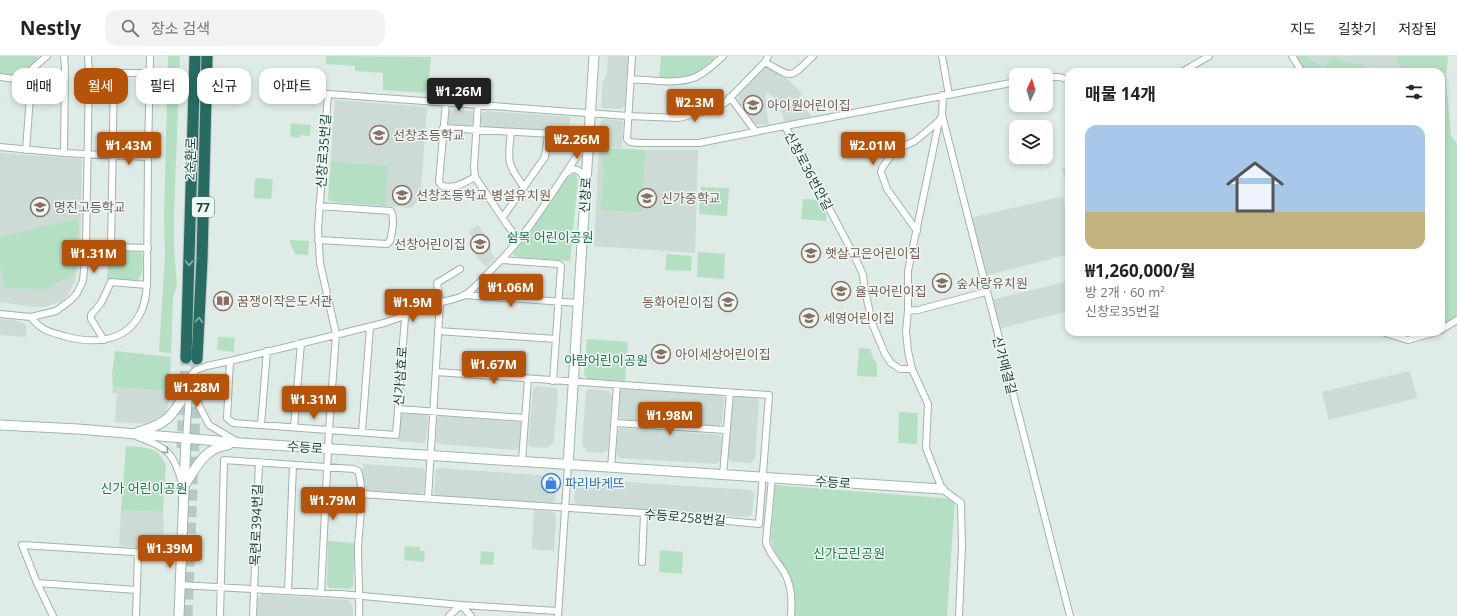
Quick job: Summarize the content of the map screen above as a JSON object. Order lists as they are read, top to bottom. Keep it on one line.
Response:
{"streets":{"highway":["2순환로","77"],"street":["신창로35번길","신창로36번안길","신창로","신가매결길","신가삼효로","수등로","수등로258번길","목련로394번길"]},"crossings":[["신창로35번길","신창로36번안길"],["신창로35번길","신창로"],["신창로36번안길","신가매결길"],["신창로","수등로"],["신가매결길","수등로"],["수등로","수등로258번길"]],"parks":["쉼목 어린이공원","아람어린이공원","신가 어린이공원","신가근린공원"],"places":{"school or university":["아이원어린이집","선창초등학교","선창초등학교 병설유치원","신가중학교","명진고등학교","선창어린이집","햇살고은어린이집","숲사랑유치원","율곡어린이집","동화어린이집","세영어린이집","아이세상어린이집"],"library":["꿈쟁이작은도서관"],"shop":["파리바게뜨"]},"north":"top","page":{"header":"Nestly","search":"장소 검색","nav":["지도","길찾기","저장됨"],"chip":["매매","월세","필터","신규","아파트"],"heading":"매물 14개","price":["₩1.26M","₩2.3M","₩2.26M","₩1.43M","₩2.01M","₩1.31M","₩1.06M","₩1.9M","₩1.67M","₩1.28M","₩1.31M","₩1.98M","₩1.79M","₩1.39M"],"list":[{"name":"₩1,260,000/월","note":"방 2개 · 60 m² · 신창로35번길"}]}}
